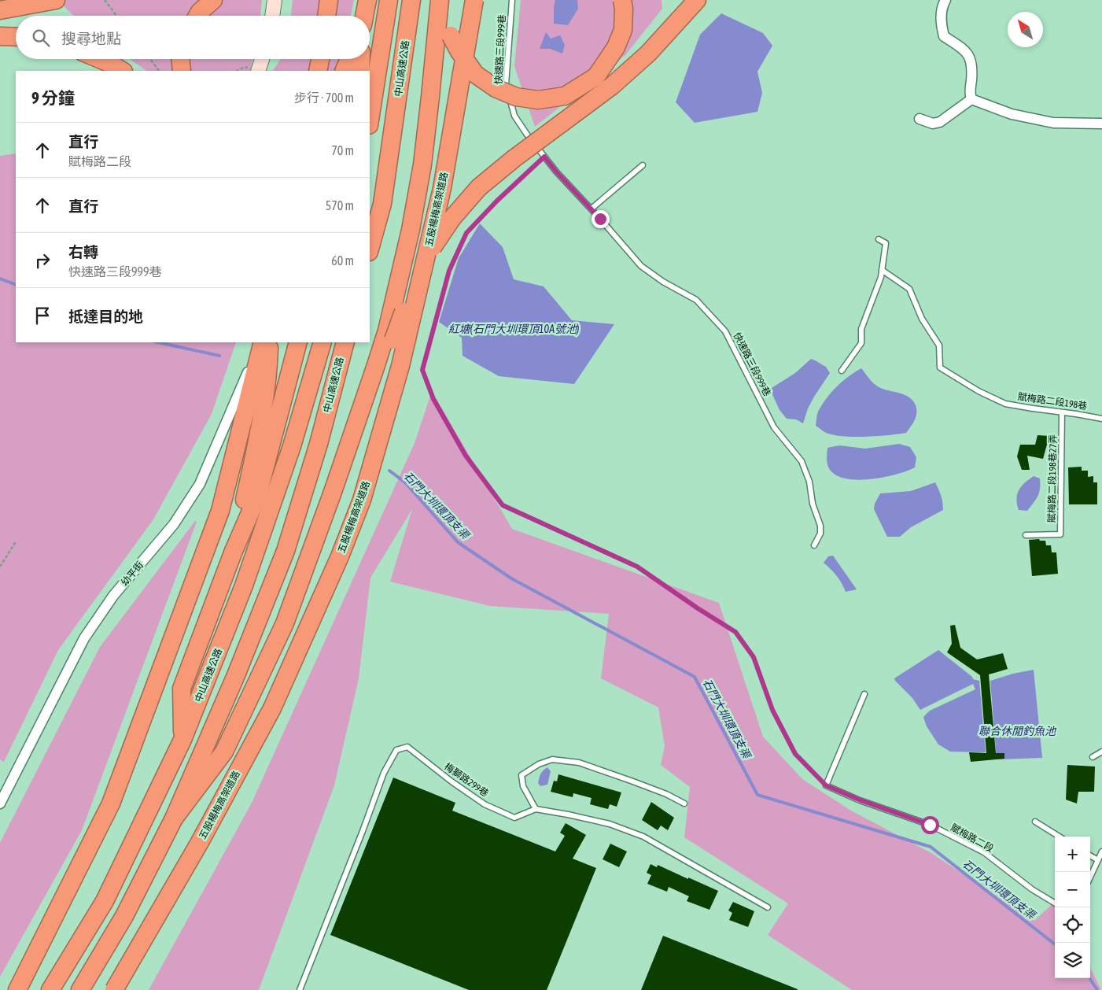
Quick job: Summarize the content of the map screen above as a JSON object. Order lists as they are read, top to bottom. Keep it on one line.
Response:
{"streets":{"highway":["中山高速公路","五股楊梅高架道路"],"street":["幼平街"],"lane":["快速路三段999巷","賦梅路二段198巷","賦梅路二段198巷27弄","梅獅路299巷","賦梅路二段"]},"crossings":[["賦梅路二段198巷","賦梅路二段198巷27弄"]],"water":["紅塘(石門大圳環頂10A號池)","石門大圳環頂支渠","聯合休閒釣魚池"],"north":"top left","page":{"search":"搜尋地點","heading":["9 分鐘","步行 · 700 m"],"list":[["直行","賦梅路二段","70 m"],["直行","570 m"],["右轉","快速路三段999巷","60 m"],"抵達目的地"],"map_buttons":["+","−"]}}
